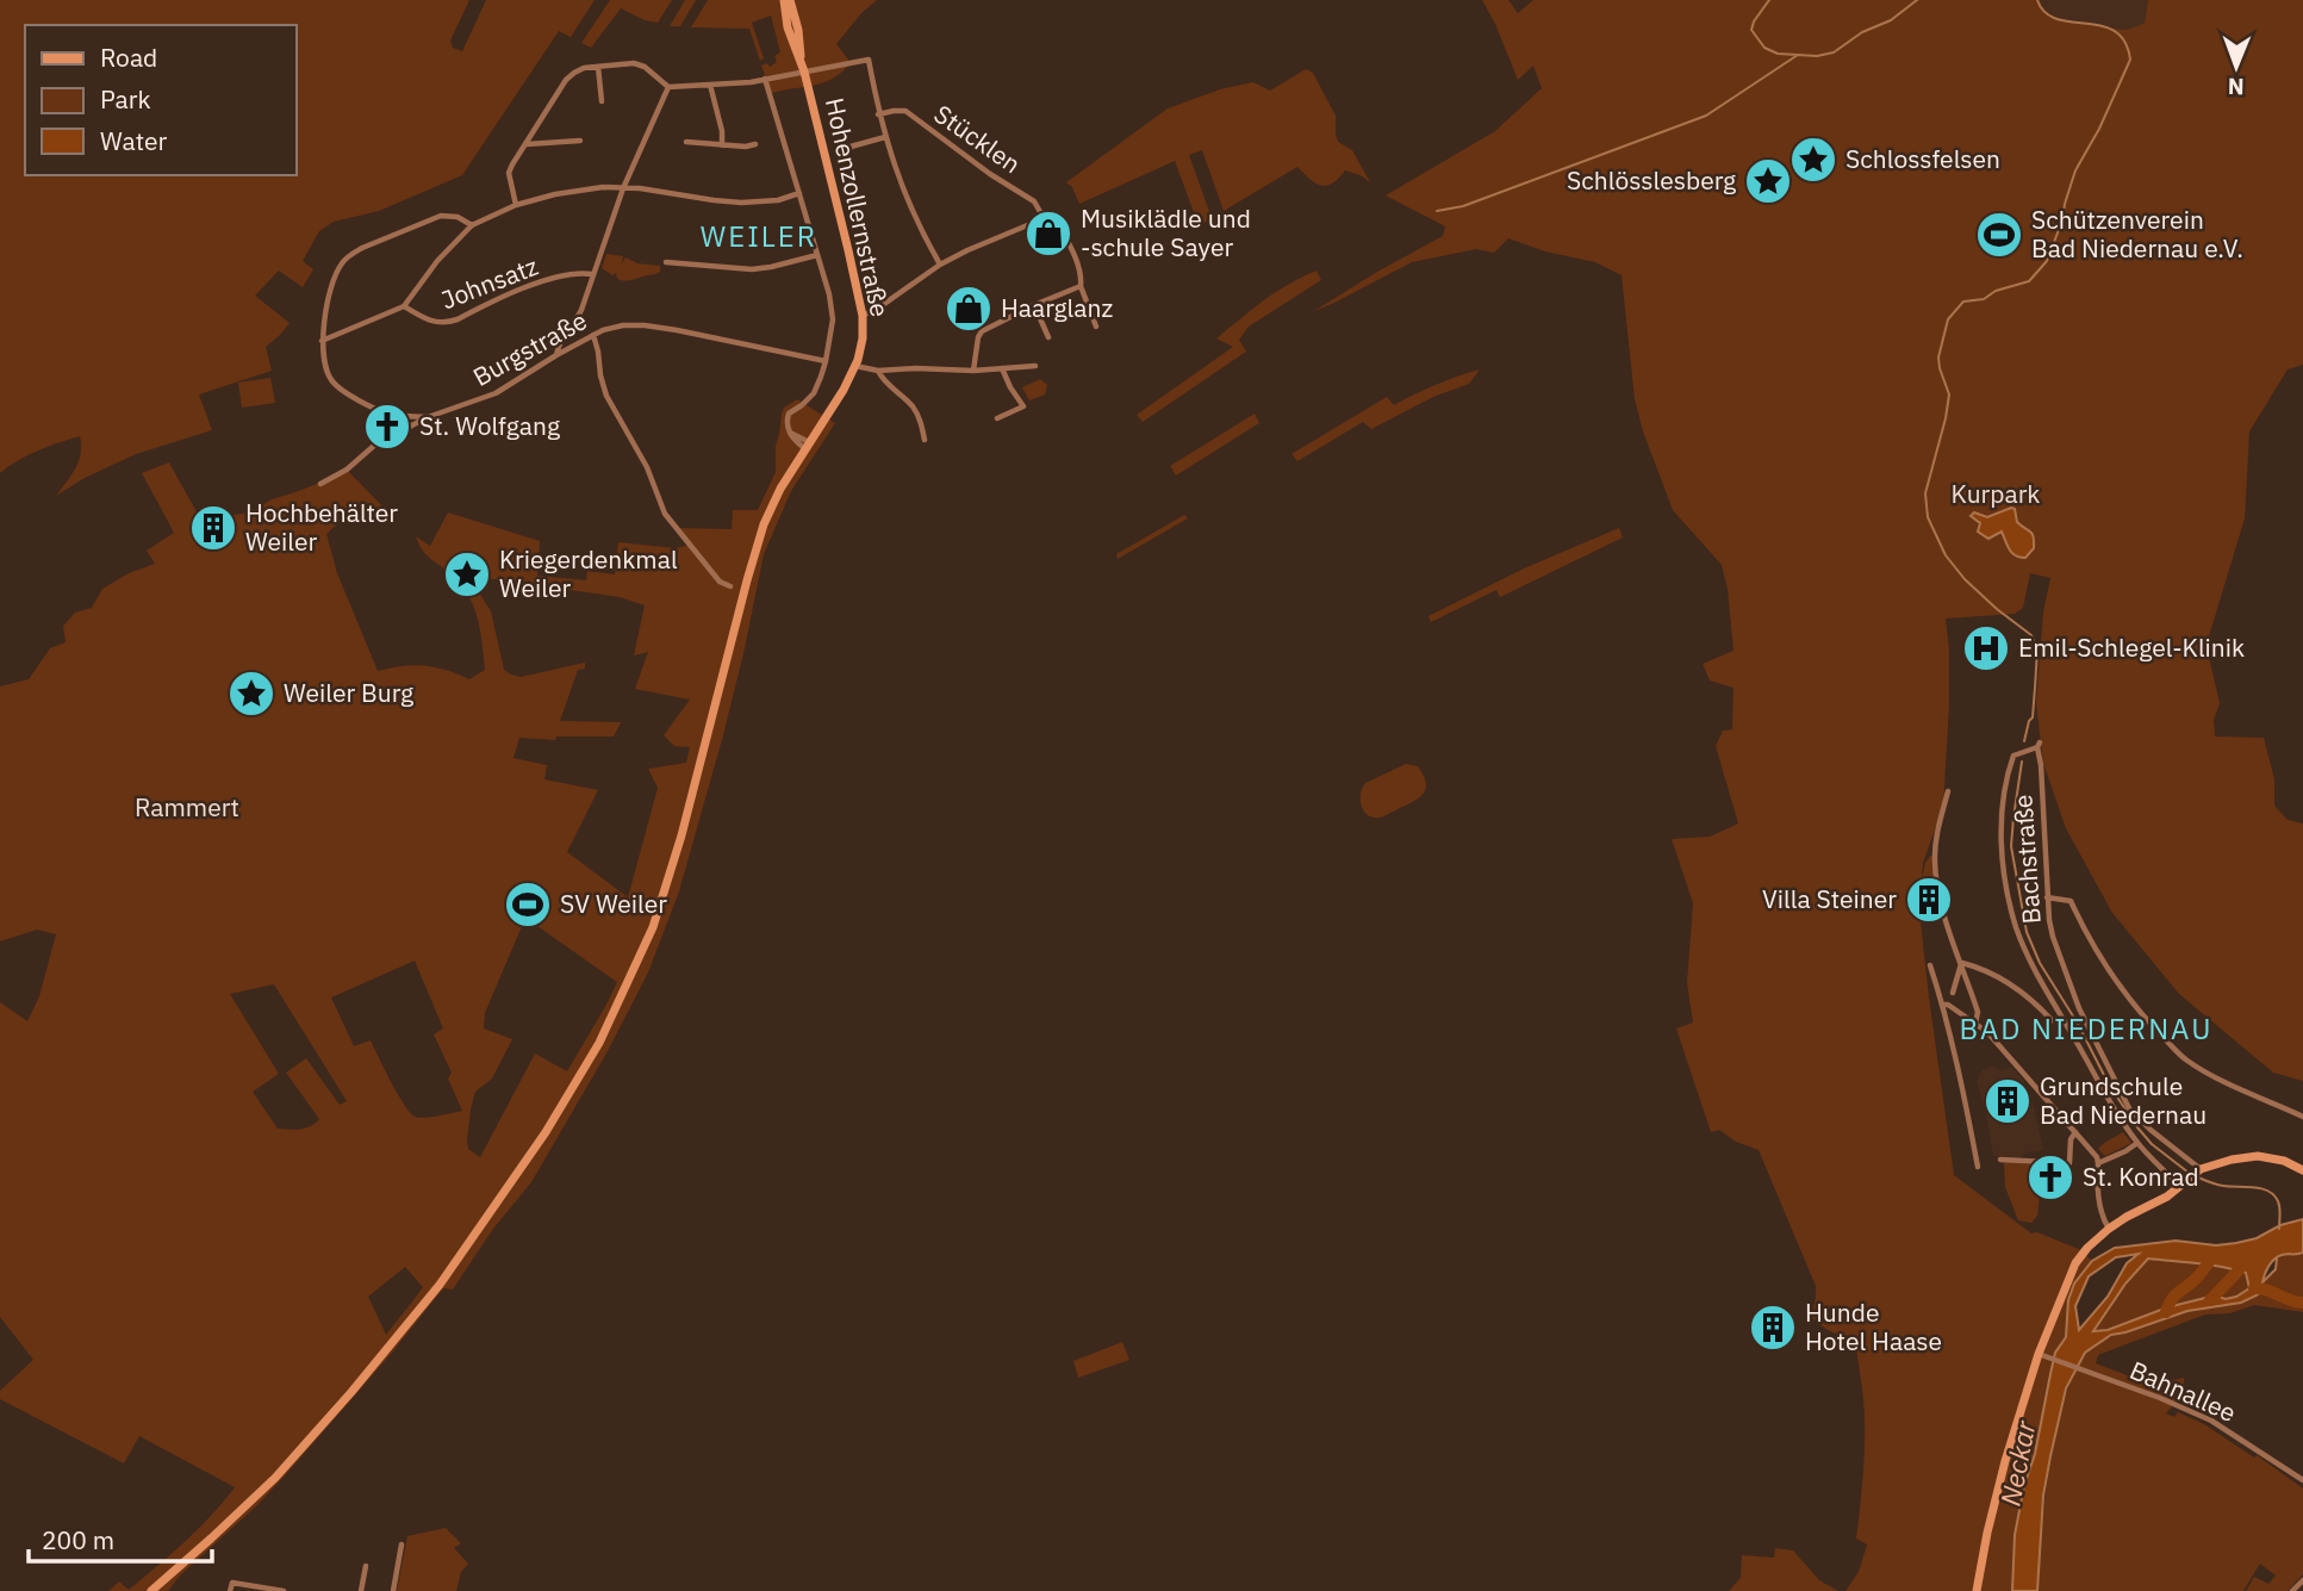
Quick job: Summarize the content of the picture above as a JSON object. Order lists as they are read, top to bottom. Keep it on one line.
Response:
{"streets":{"main road":["Hohenzollernstraße"],"street":["Stücklen","Johnsatz","Burgstraße","Bachstraße","Bahnallee"]},"districts":["WEILER","BAD NIEDERNAU"],"water":["Neckar"],"parks":["Kurpark","Rammert"],"places":{"place":["Schlossfelsen","Schlösslesberg","Kriegerdenkmal Weiler","Weiler Burg"],"shop":["Musiklädle und -schule Sayer","Haarglanz"],"sports":["Schützenverein Bad Niedernau e.V.","SV Weiler"],"church":["St. Wolfgang","St. Konrad"],"building":["Hochbehälter Weiler","Villa Steiner","Grundschule Bad Niedernau","Hunde Hotel Haase"],"hospital":["Emil-Schlegel-Klinik"]},"legend":["Road","Park","Water"],"scale_bar":"200 m","north":"bottom"}
